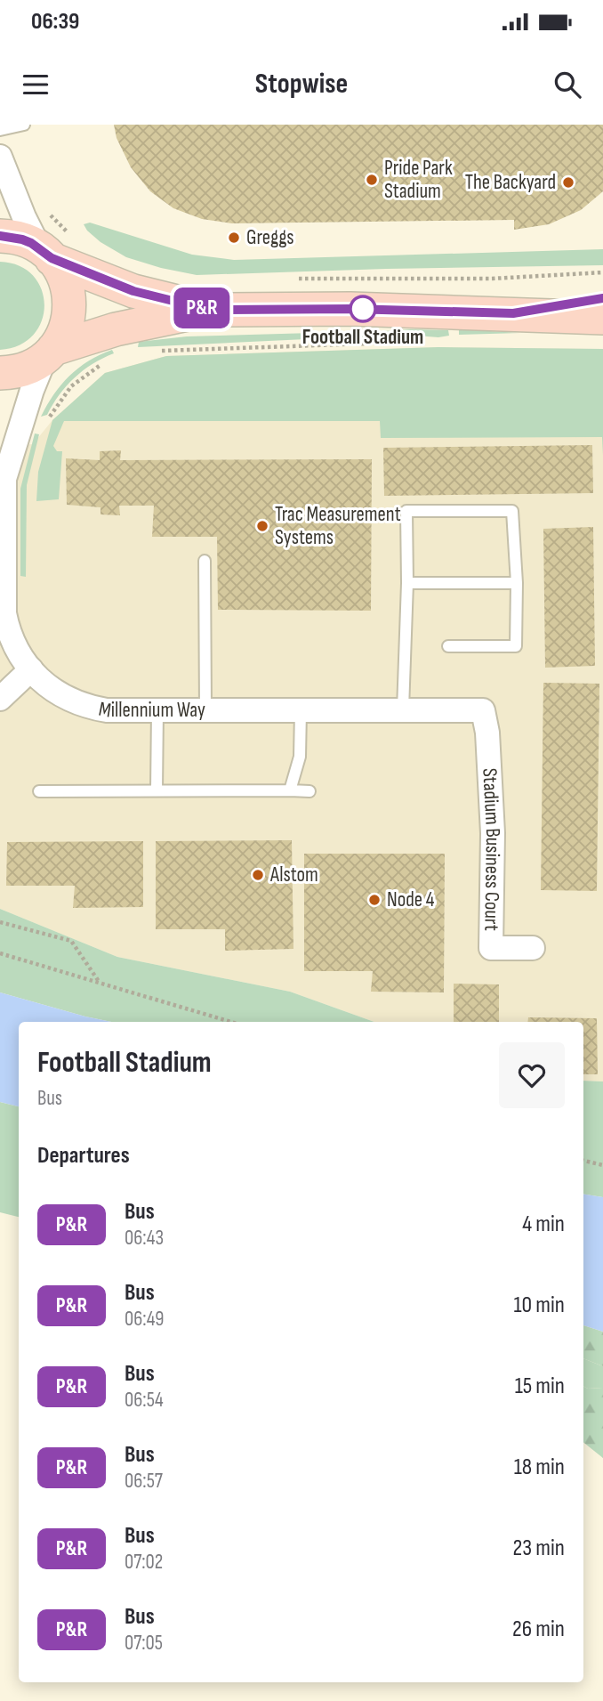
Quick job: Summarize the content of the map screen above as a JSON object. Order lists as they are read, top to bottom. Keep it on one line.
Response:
{"streets":{"street":["Millennium Way","Stadium Business Court"]},"crossings":[["Millennium Way","Stadium Business Court"]],"places":["Pride Park Stadium","The Backyard","Greggs","Football Stadium","Trac Measurement Systems","Alstom","Node 4"],"lines":["bus line P&R"],"page":{"status":"06:39","header":"Stopwise","on_map":"P&R","heading":[["Football Stadium","Bus"],"Departures"],"list":[{"mark":"P&R","name":"Bus","note":"06:43","value":"4 min"},{"mark":"P&R","name":"Bus","note":"06:49","value":"10 min"},{"mark":"P&R","name":"Bus","note":"06:54","value":"15 min"},{"mark":"P&R","name":"Bus","note":"06:57","value":"18 min"},{"mark":"P&R","name":"Bus","note":"07:02","value":"23 min"},{"mark":"P&R","name":"Bus","note":"07:05","value":"26 min"}]}}
